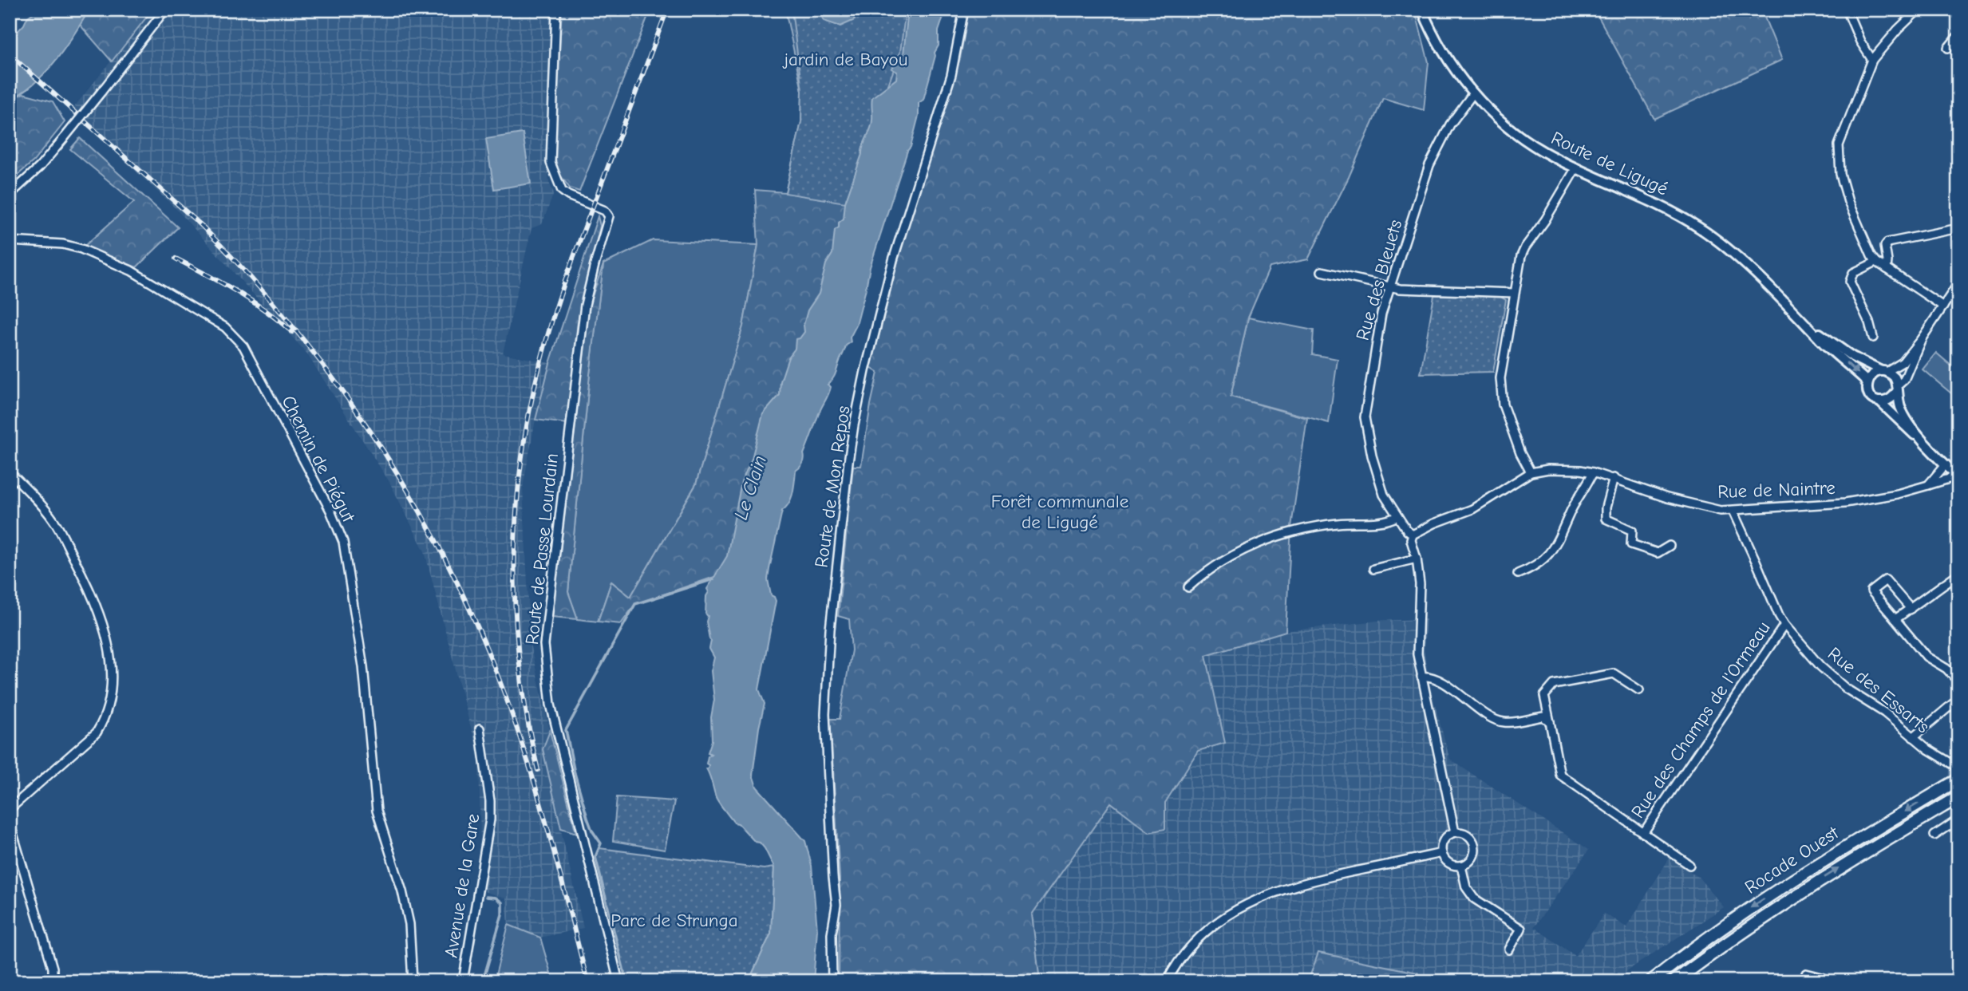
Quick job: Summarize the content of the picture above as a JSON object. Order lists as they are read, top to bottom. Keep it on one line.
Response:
{"streets":{"main road":["Rocade Ouest"],"street":["Route de Ligugé","Rue des Bleuets","Chemin de Piégut","Route de Mon Repos","Rue de Naintre","Route de Passe Lourdain","Rue des Essarts","Rue des Champs de l'Ormeau","Avenue de la Gare"]},"crossings":[["Route de Ligugé","Rue des Bleuets"],["Route de Ligugé","Rue de Naintre"],["Rue de Naintre","Rue des Essarts"],["Rue des Essarts","Rue des Champs de l'Ormeau"]],"water":["Le Clain"],"parks":["jardin de Bayou","Forêt communale de Ligugé","Parc de Strunga"]}
